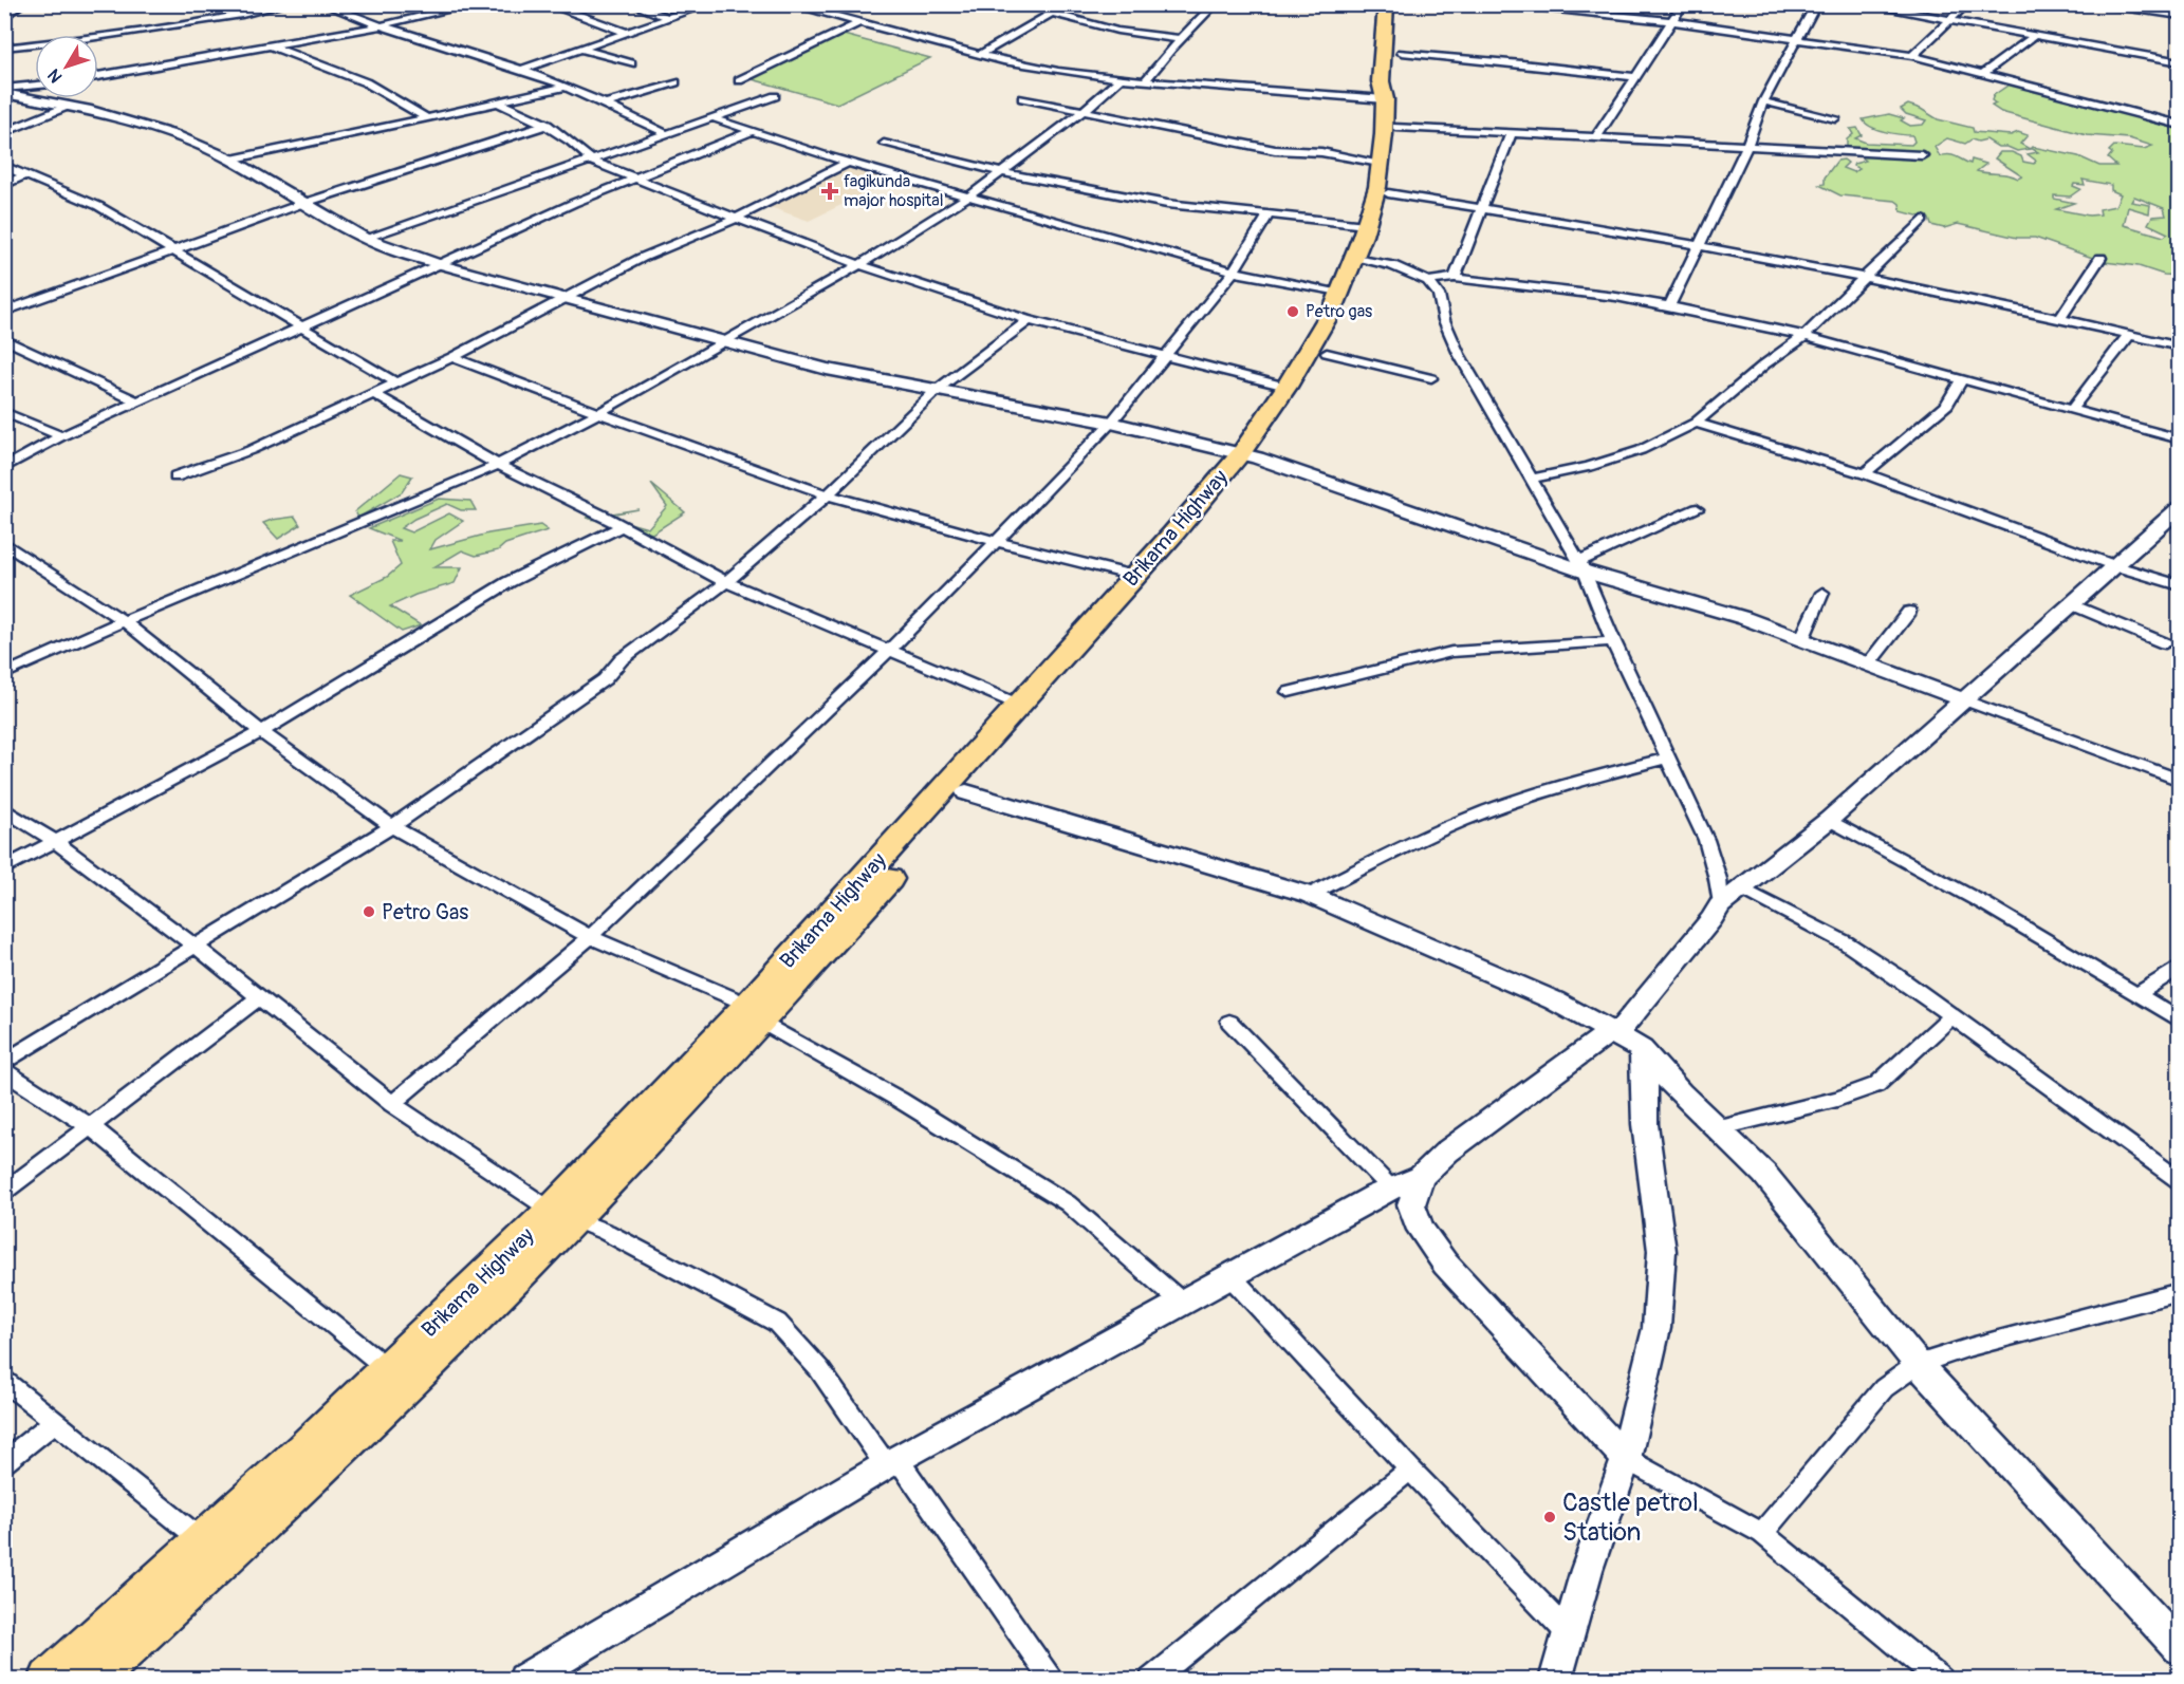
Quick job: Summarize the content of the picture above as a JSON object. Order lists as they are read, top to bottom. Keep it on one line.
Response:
{"streets":{"highway":["Brikama Highway"]},"places":{"health":["fagikunda major hospital"],"other":["Petro gas","Petro Gas","Castle petrol Station"]},"north":"bottom left"}
